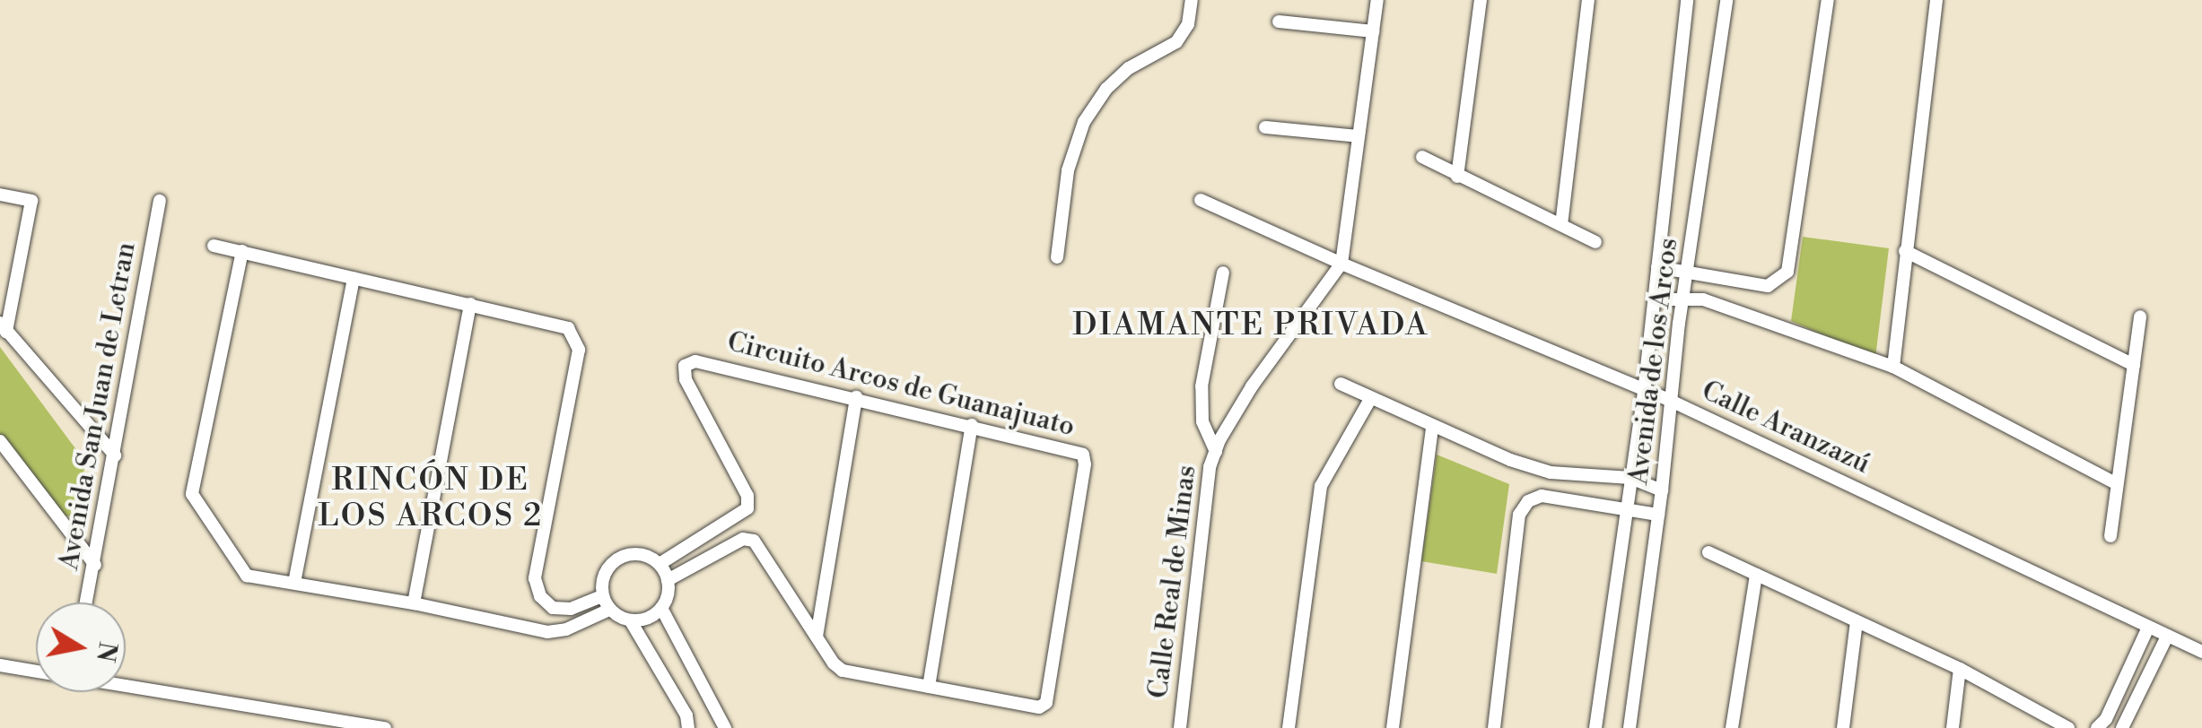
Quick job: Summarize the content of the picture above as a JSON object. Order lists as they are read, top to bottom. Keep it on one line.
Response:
{"streets":{"street":["Avenida de los Arcos","Circuito Arcos de Guanajuato","Avenida San Juan de Letran","Calle Aranzazú","Calle Real de Minas"]},"crossings":[["Avenida de los Arcos","Calle Aranzazú"],["Calle Aranzazú","Calle Real de Minas"]],"districts":["DIAMANTE PRIVADA","RINCÓN DE LOS ARCOS 2"],"north":"right"}
